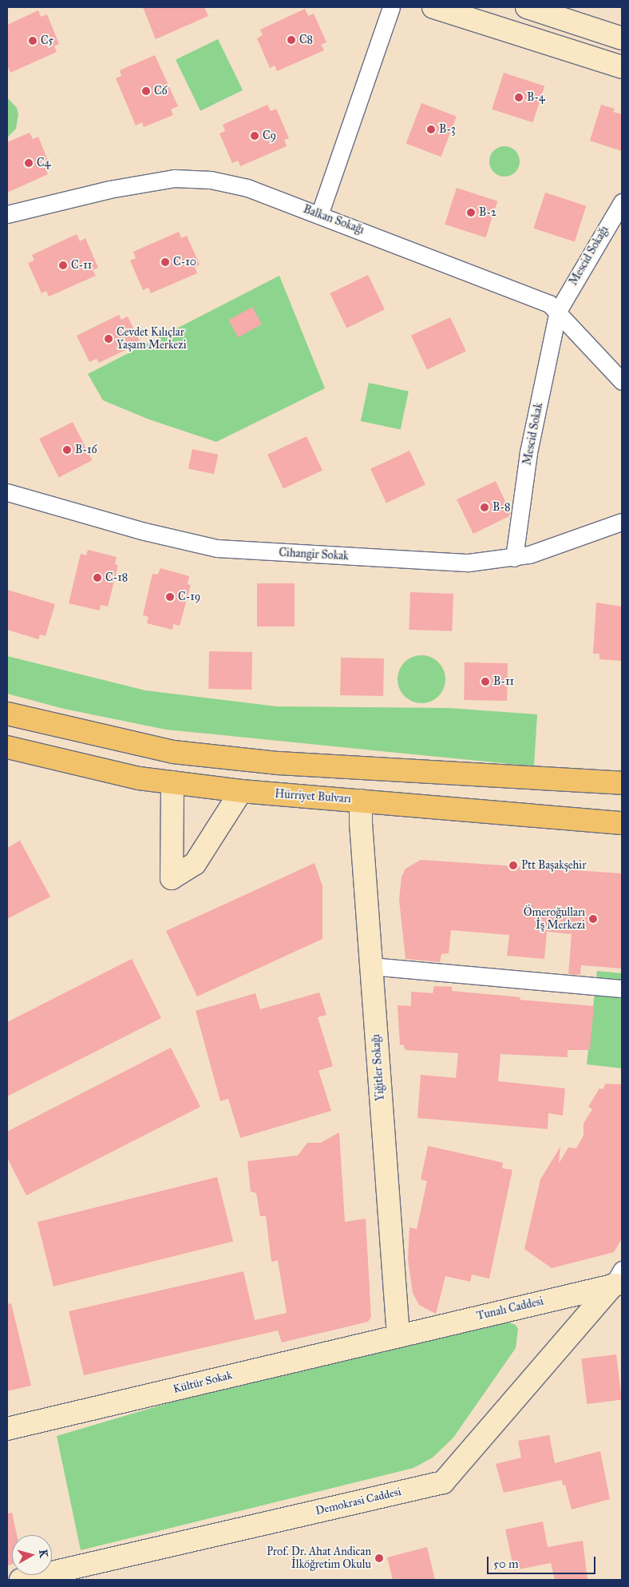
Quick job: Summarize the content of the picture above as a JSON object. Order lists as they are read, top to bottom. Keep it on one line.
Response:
{"streets":{"main road":["Hürriyet Bulvarı"],"street":["Balkan Sokağı","Mescid Sokağı","Mescid Sokak","Cihangir Sokak","Yiğitler Sokağı","Tunalı Caddesi","Kültür Sokak","Demokrasi Caddesi"]},"crossings":[["Balkan Sokağı","Mescid Sokağı"],["Balkan Sokağı","Mescid Sokak"],["Mescid Sokağı","Mescid Sokak"],["Mescid Sokak","Cihangir Sokak"],["Hürriyet Bulvarı","Yiğitler Sokağı"],["Yiğitler Sokağı","Tunalı Caddesi"],["Yiğitler Sokağı","Kültür Sokak"],["Tunalı Caddesi","Kültür Sokak"],["Tunalı Caddesi","Demokrasi Caddesi"]],"places":["C8","C5","C6","B-4","B-3","C9","C4","B-2","C-10","C-11","Cevdet Kılıçlar Yaşam Merkezi","B-16","B-8","C-18","C-19","B-11","Ptt Başakşehir","Ömeroğulları İş Merkezi","Prof. Dr. Ahat Andican İlköğretim Okulu"],"scale_bar":"50 m","north":"right"}
